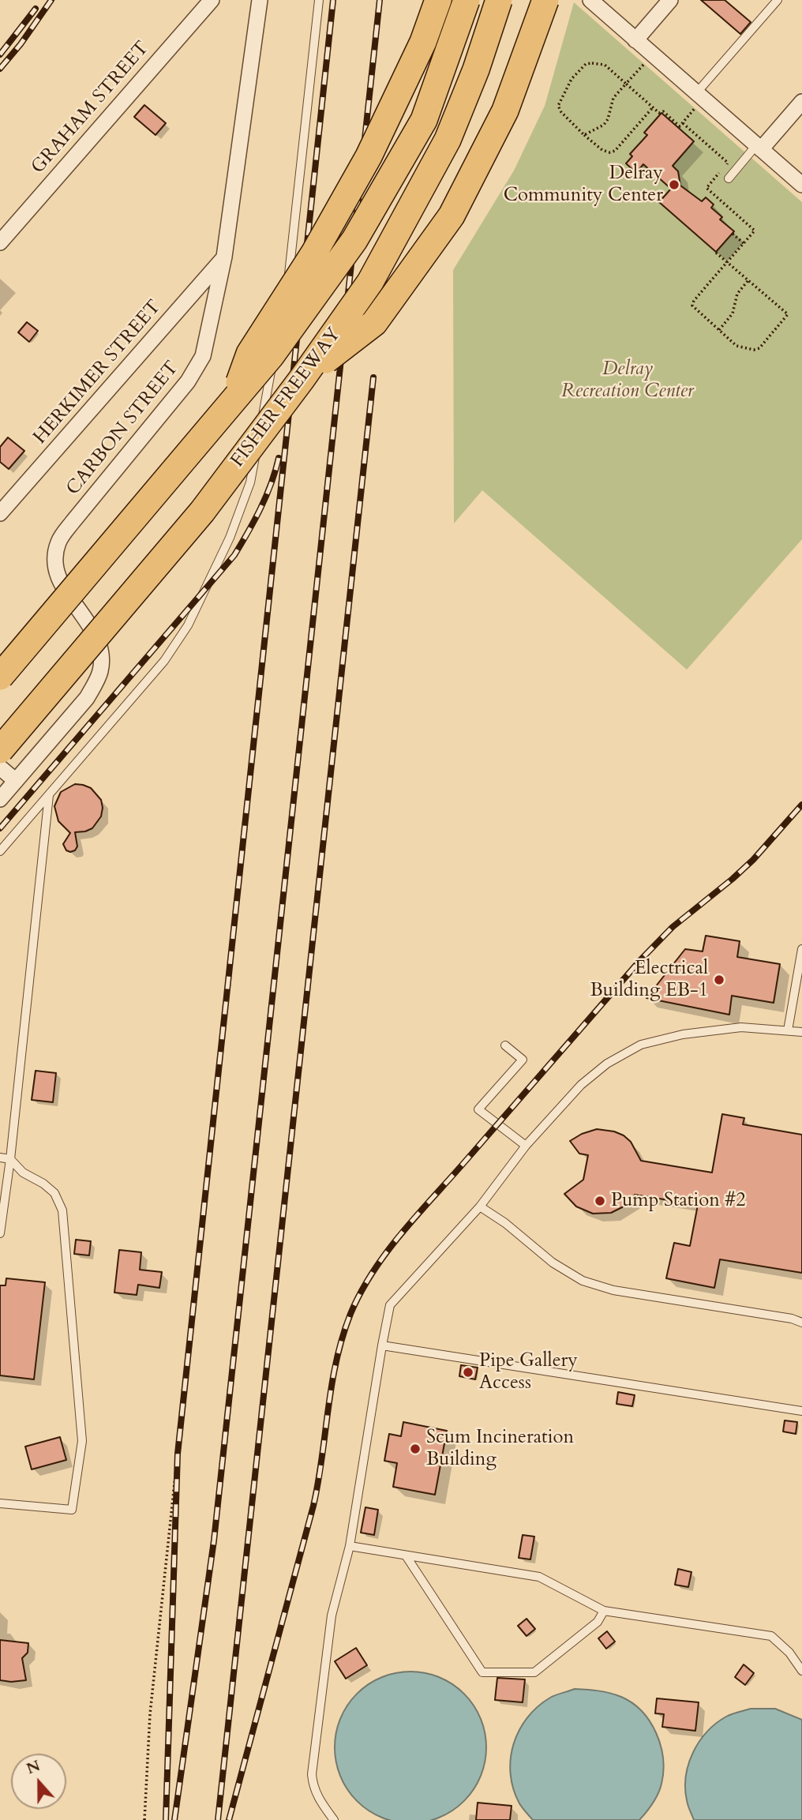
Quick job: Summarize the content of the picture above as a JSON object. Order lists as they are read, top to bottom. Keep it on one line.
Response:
{"streets":{"highway":["FISHER FREEWAY"],"street":["GRAHAM STREET","HERKIMER STREET","CARBON STREET"]},"crossings":[["HERKIMER STREET","CARBON STREET"]],"parks":["Delray Recreation Center"],"places":["Delray Community Center","Electrical Building EB-1","Pump Station #2","Pipe Gallery Access","Scum Incineration Building"],"north":"top"}
